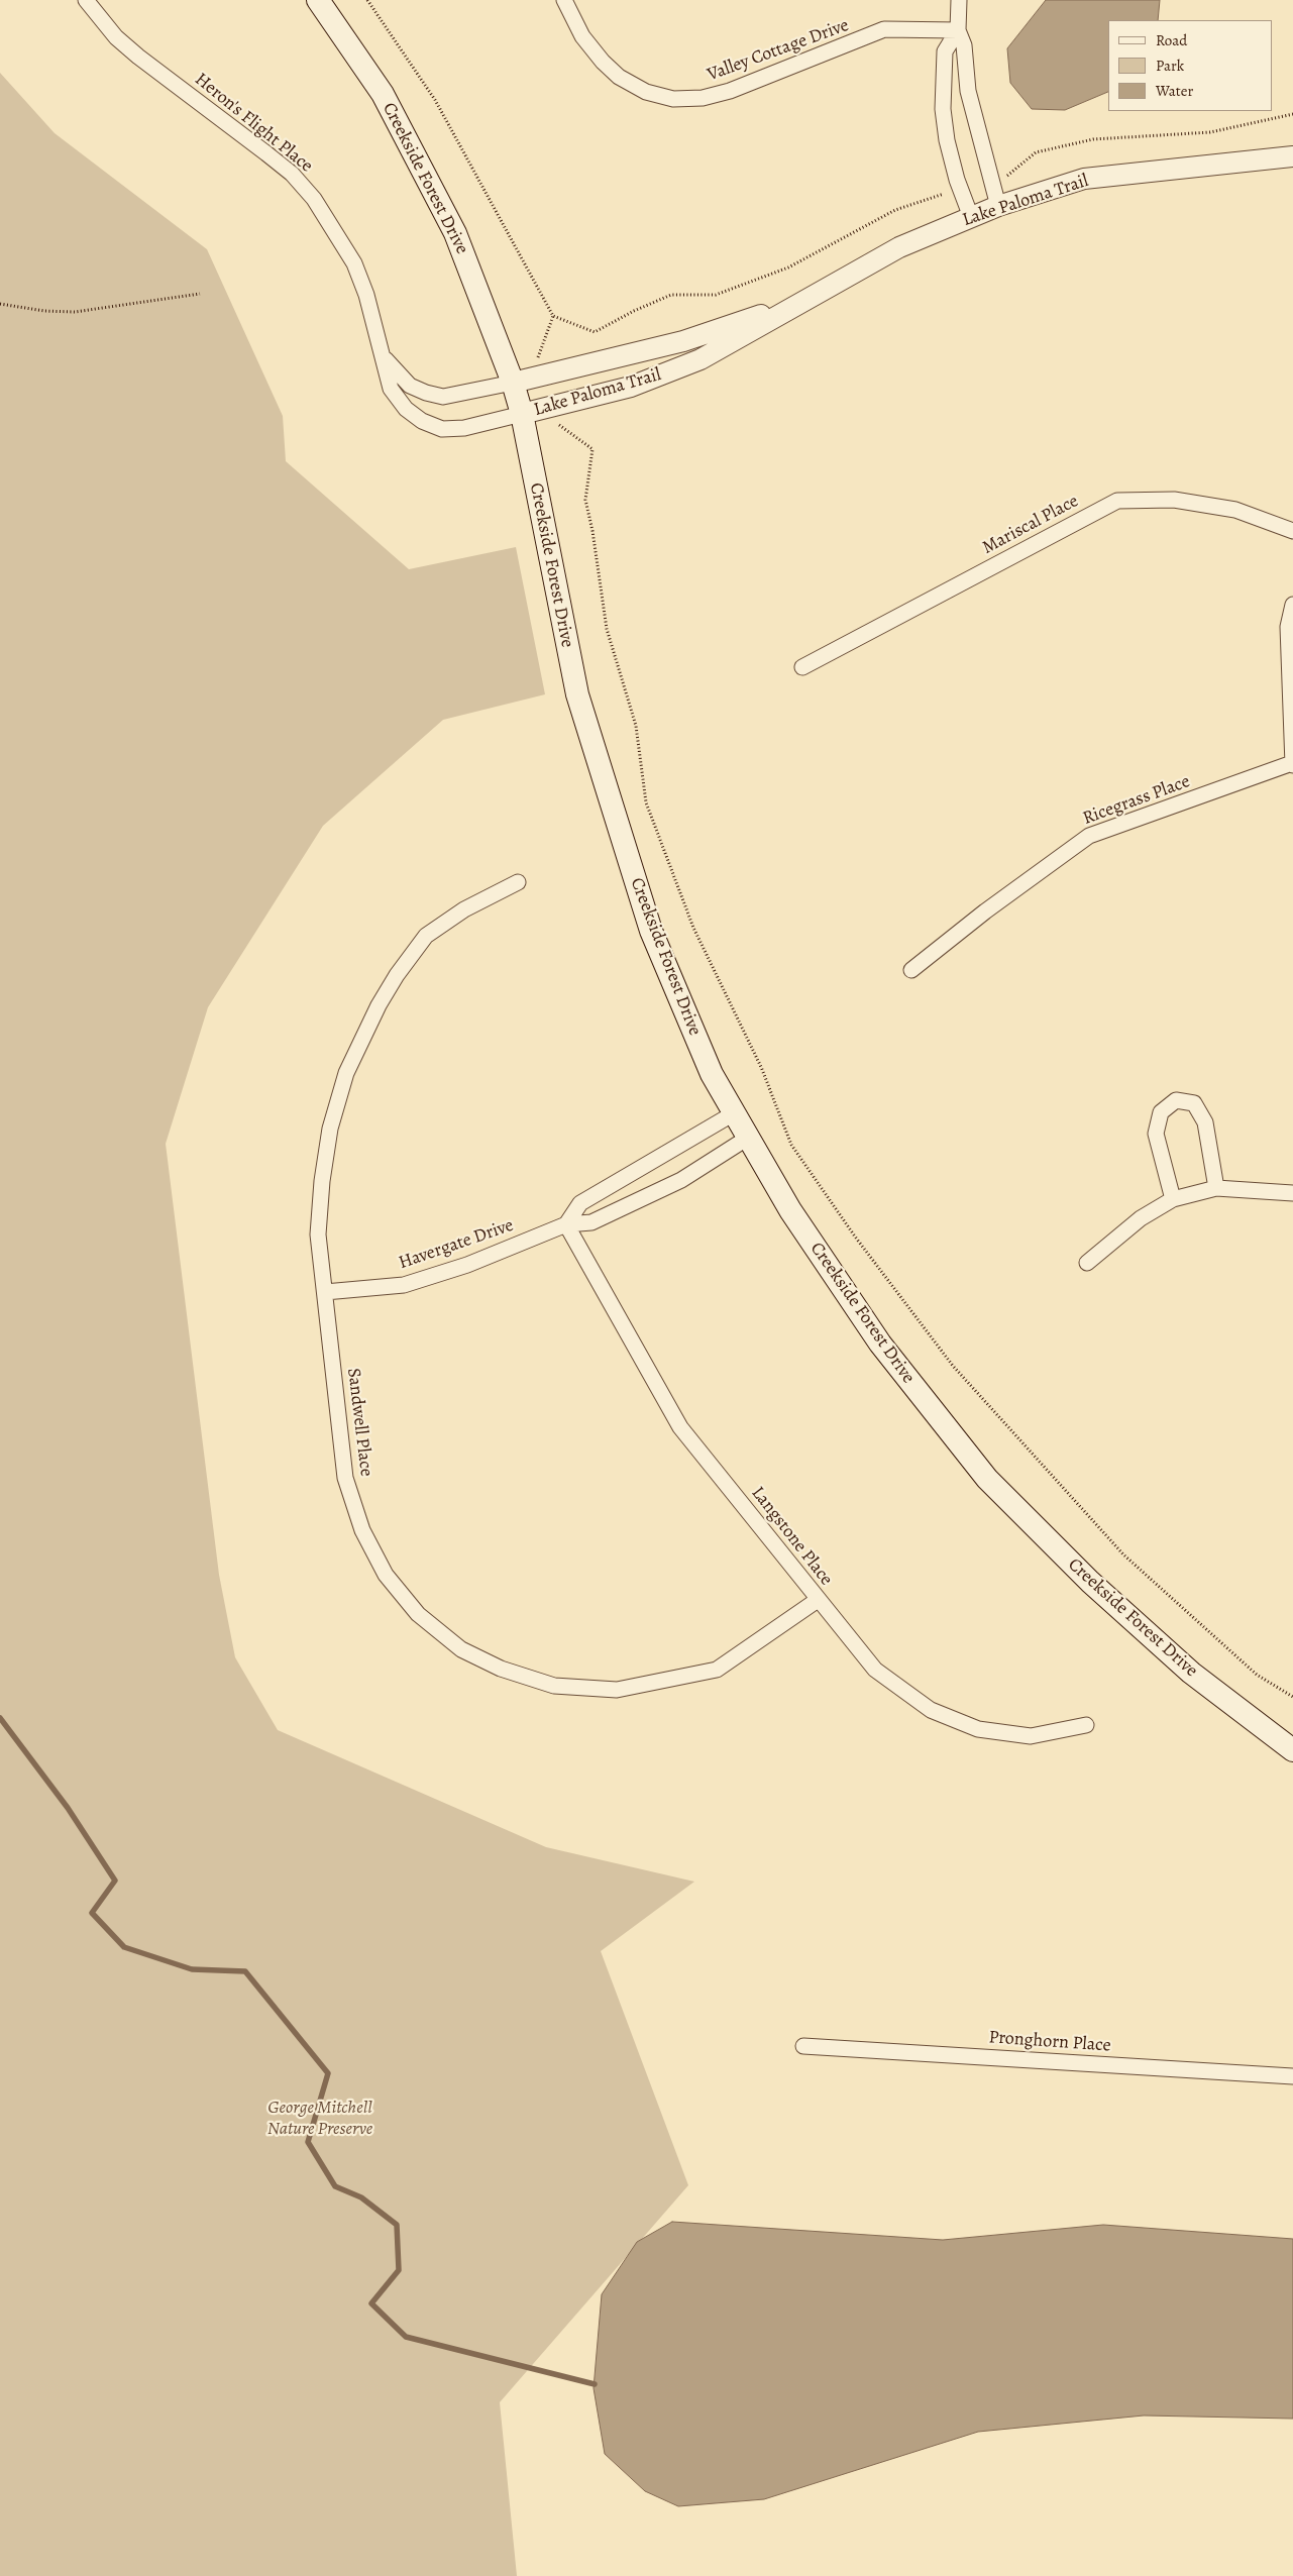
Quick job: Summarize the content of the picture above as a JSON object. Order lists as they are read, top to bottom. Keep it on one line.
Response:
{"streets":{"main road":["Creekside Forest Drive"],"street":["Valley Cottage Drive","Heron's Flight Place","Lake Paloma Trail","Mariscal Place","Ricegrass Place","Havergate Drive","Sandwell Place","Langstone Place","Pronghorn Place"]},"crossings":[["Heron's Flight Place","Creekside Forest Drive"],["Heron's Flight Place","Lake Paloma Trail"],["Creekside Forest Drive","Lake Paloma Trail"],["Creekside Forest Drive","Havergate Drive"],["Havergate Drive","Sandwell Place"],["Havergate Drive","Langstone Place"],["Sandwell Place","Langstone Place"]],"parks":["George Mitchell Nature Preserve"],"legend":["Road","Park","Water"]}
